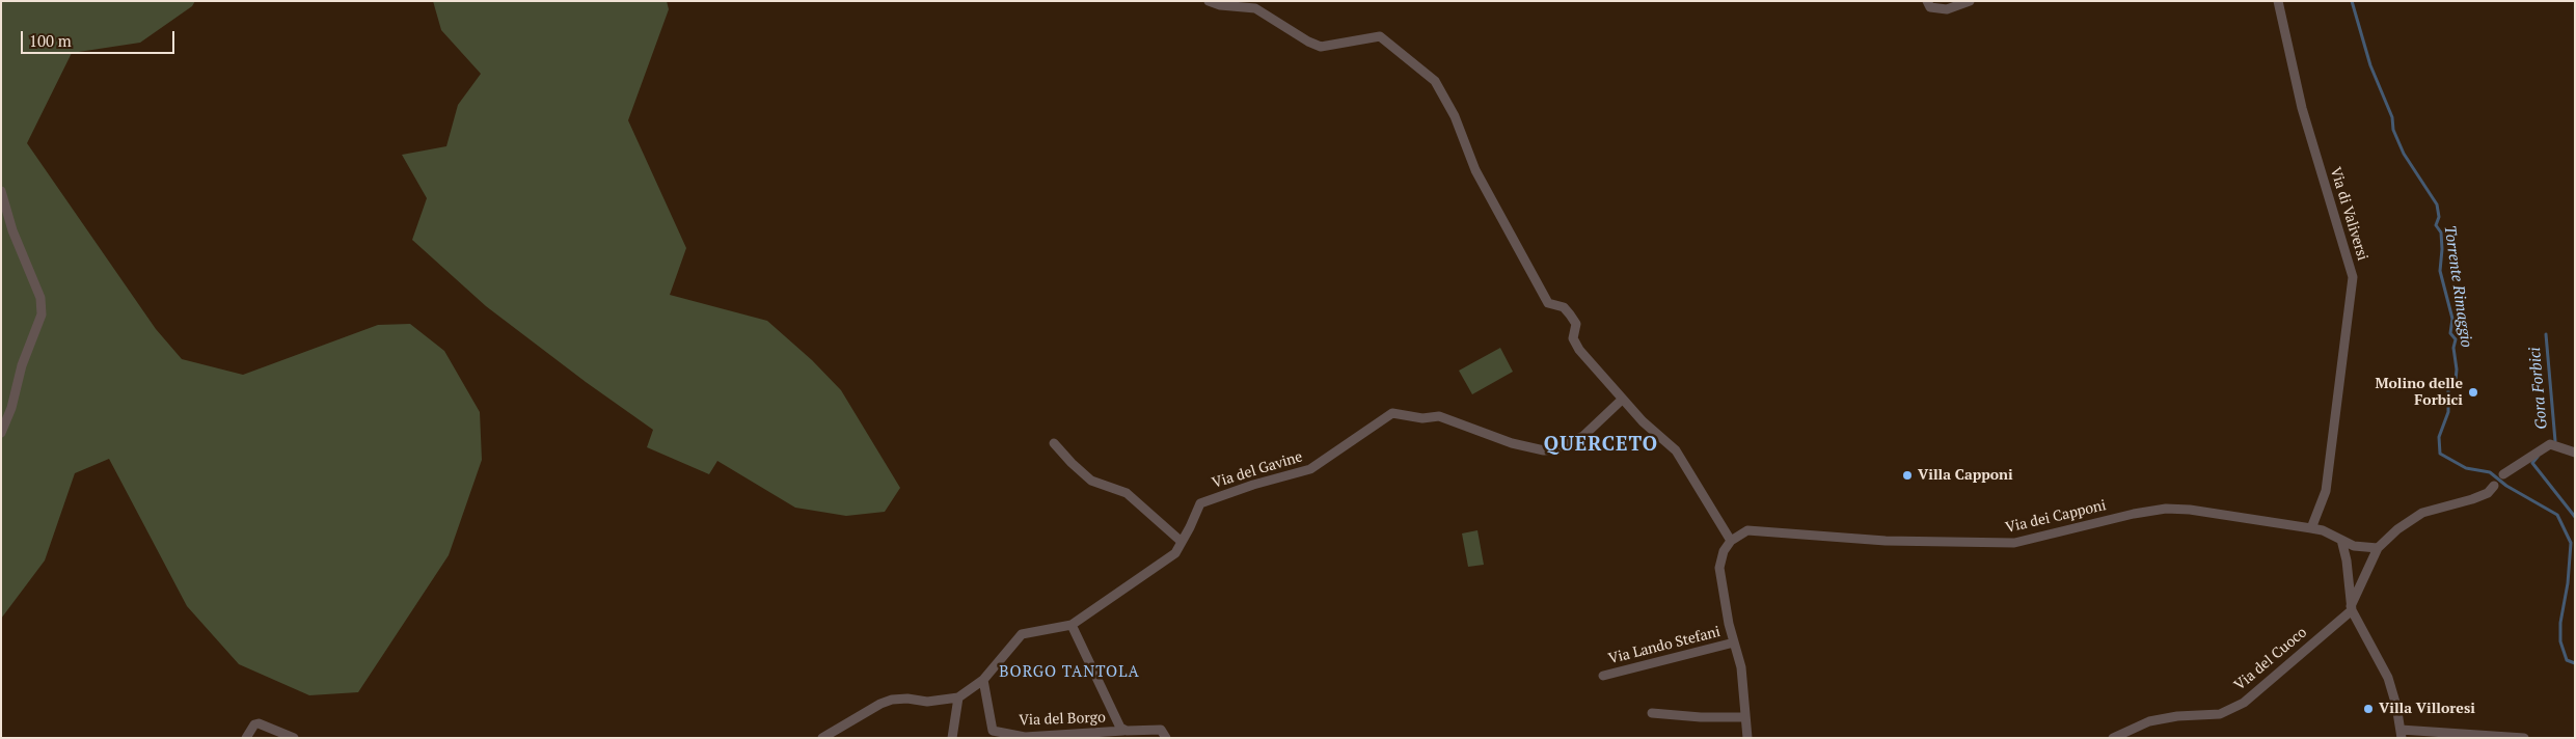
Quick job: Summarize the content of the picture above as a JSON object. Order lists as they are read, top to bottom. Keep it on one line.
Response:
{"streets":{"street":["Via di Valiversi","Via del Gavine","Via dei Capponi","Via Lando Stefani","Via del Cuoco","Via del Borgo"]},"crossings":[["Via di Valiversi","Via dei Capponi"]],"districts":["QUERCETO","BORGO TANTOLA"],"water":["Torrente Rimaggio","Gora Forbici"],"places":["Molino delle Forbici","Villa Capponi","Villa Villoresi"],"scale_bar":"100 m"}
